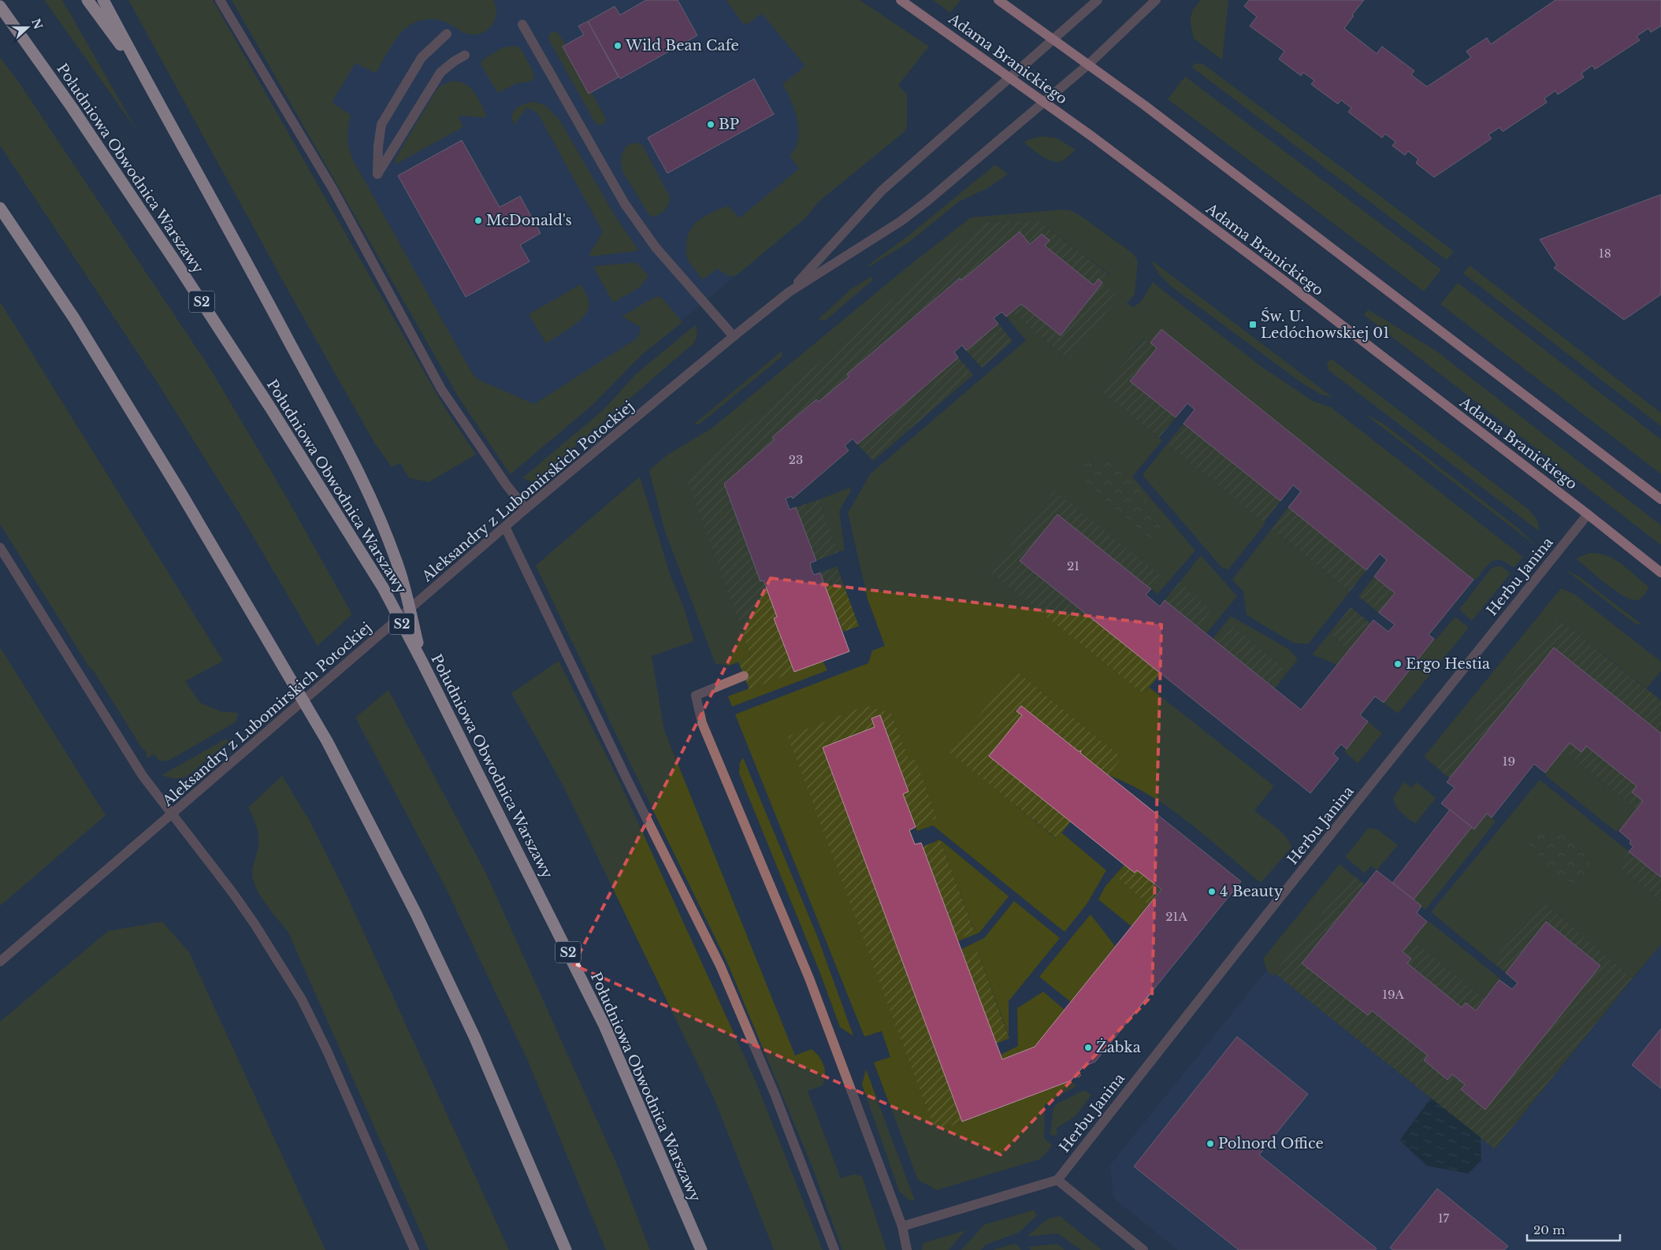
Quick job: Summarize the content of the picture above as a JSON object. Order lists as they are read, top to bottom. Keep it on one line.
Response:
{"streets":{"highway":["Południowa Obwodnica Warszawy","S2"],"main road":["Adama Branickiego"],"street":["Aleksandry z Lubomirskich Potockiej","Herbu Janina"]},"crossings":[["Adama Branickiego","Aleksandry z Lubomirskich Potockiej"],["Adama Branickiego","Herbu Janina"]],"places":{"other":["Wild Bean Cafe","BP","McDonald's","Ergo Hestia","4 Beauty","Żabka","Polnord Office"],"transit":["Św. U. Ledóchowskiej 01"]},"house_numbers":["18","23","21","19","21A","19A","17"],"scale_bar":"20 m","north":"right"}
